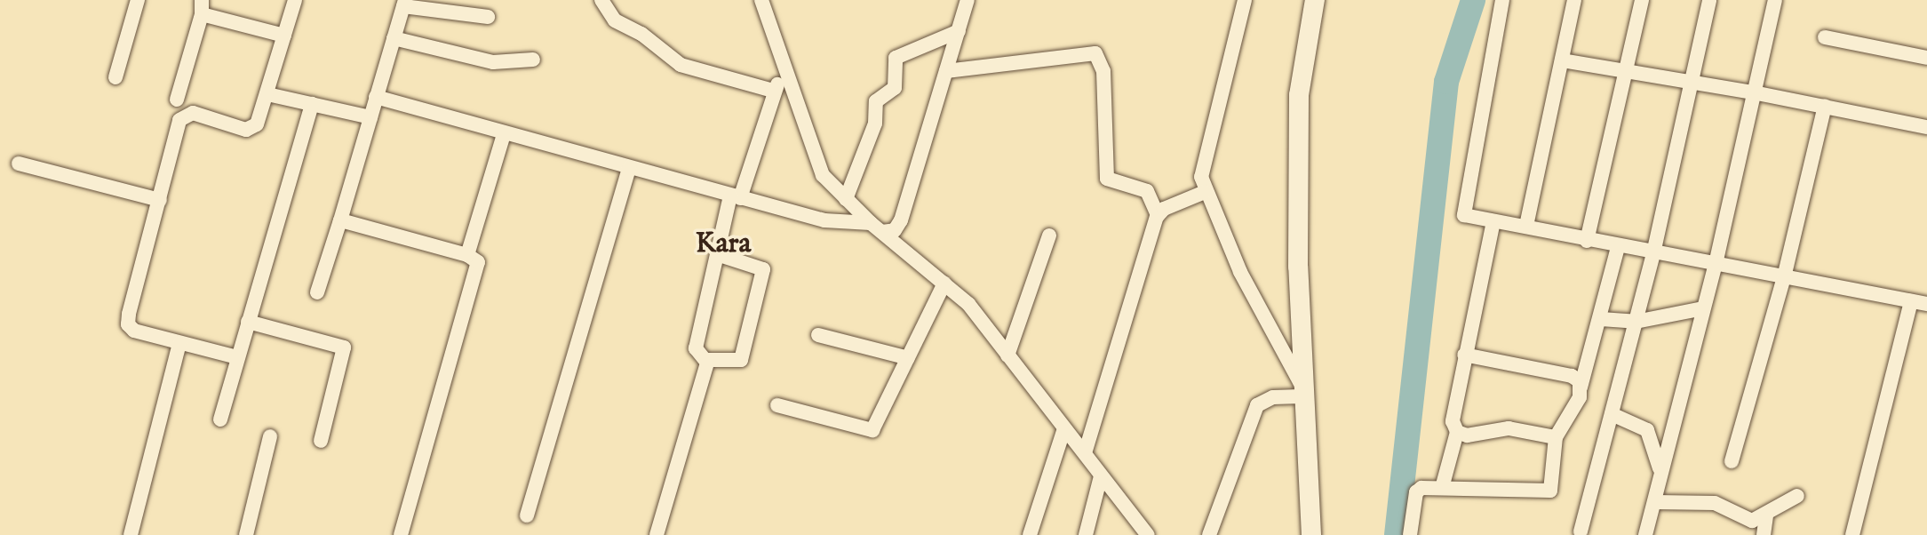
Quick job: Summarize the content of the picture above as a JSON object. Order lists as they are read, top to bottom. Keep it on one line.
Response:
{"districts":["Kara"]}
